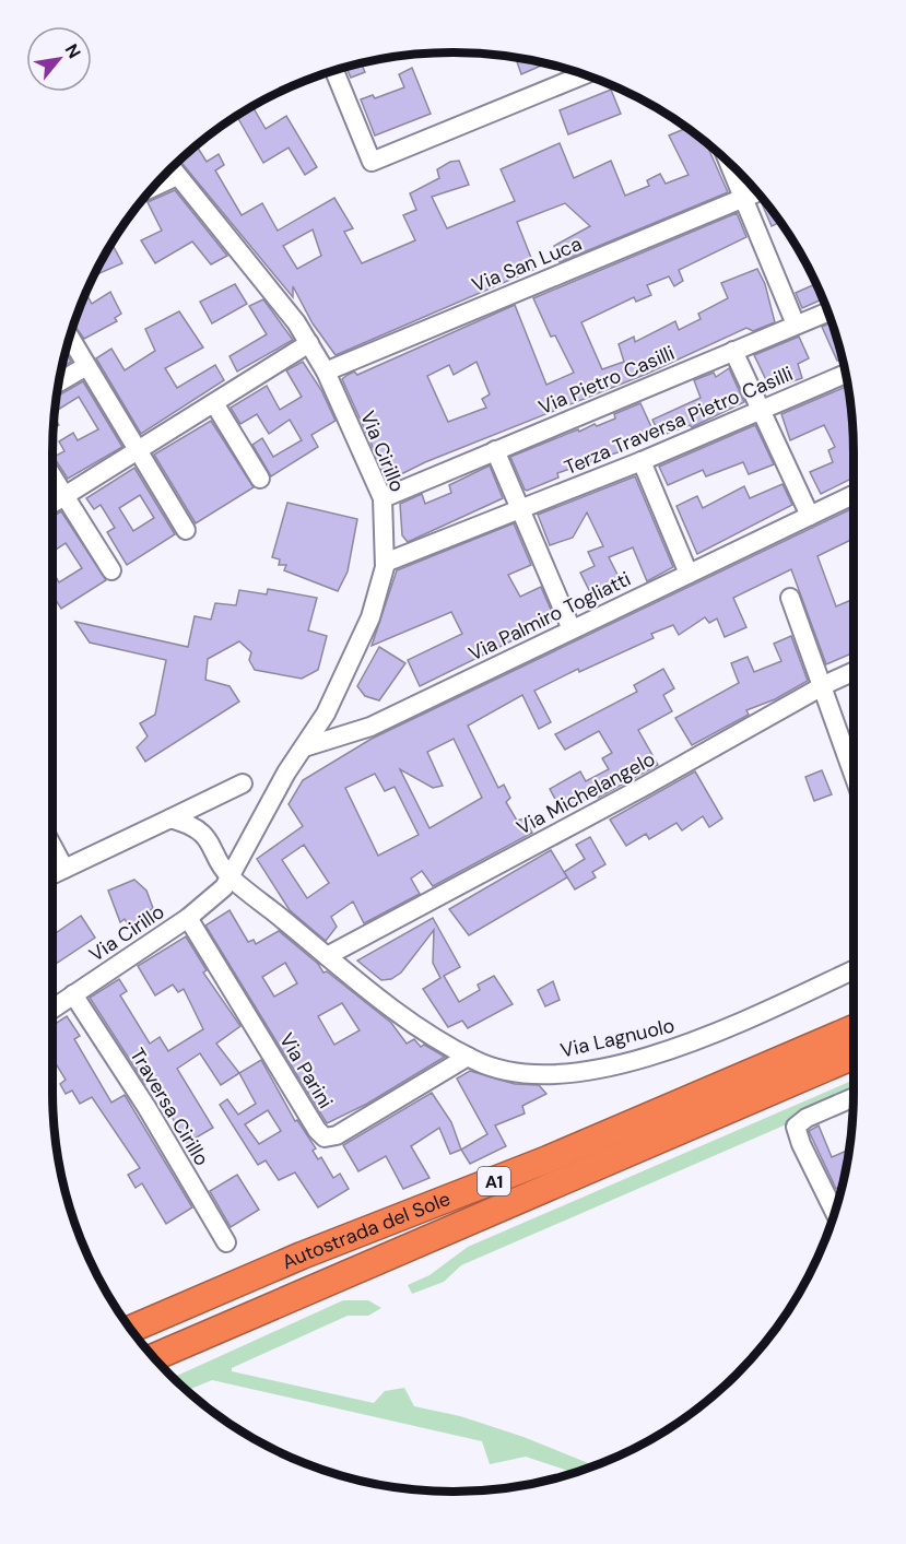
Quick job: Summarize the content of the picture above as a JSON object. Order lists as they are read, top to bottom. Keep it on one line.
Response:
{"streets":{"highway":["A1","Autostrada del Sole"],"street":["Via San Luca","Via Pietro Casilli","Terza Traversa Pietro Casilli","Via Cirillo","Via Palmiro Togliatti","Via Michelangelo","Via Lagnuolo","Via Parini","Traversa Cirillo"]},"crossings":[["Via San Luca","Via Cirillo"],["Via Pietro Casilli","Via Cirillo"],["Terza Traversa Pietro Casilli","Via Cirillo"],["Via Cirillo","Via Palmiro Togliatti"],["Via Cirillo","Via Lagnuolo"],["Via Cirillo","Via Parini"],["Via Cirillo","Traversa Cirillo"],["Via Michelangelo","Via Lagnuolo"],["Via Lagnuolo","Via Parini"]],"north":"top right"}
